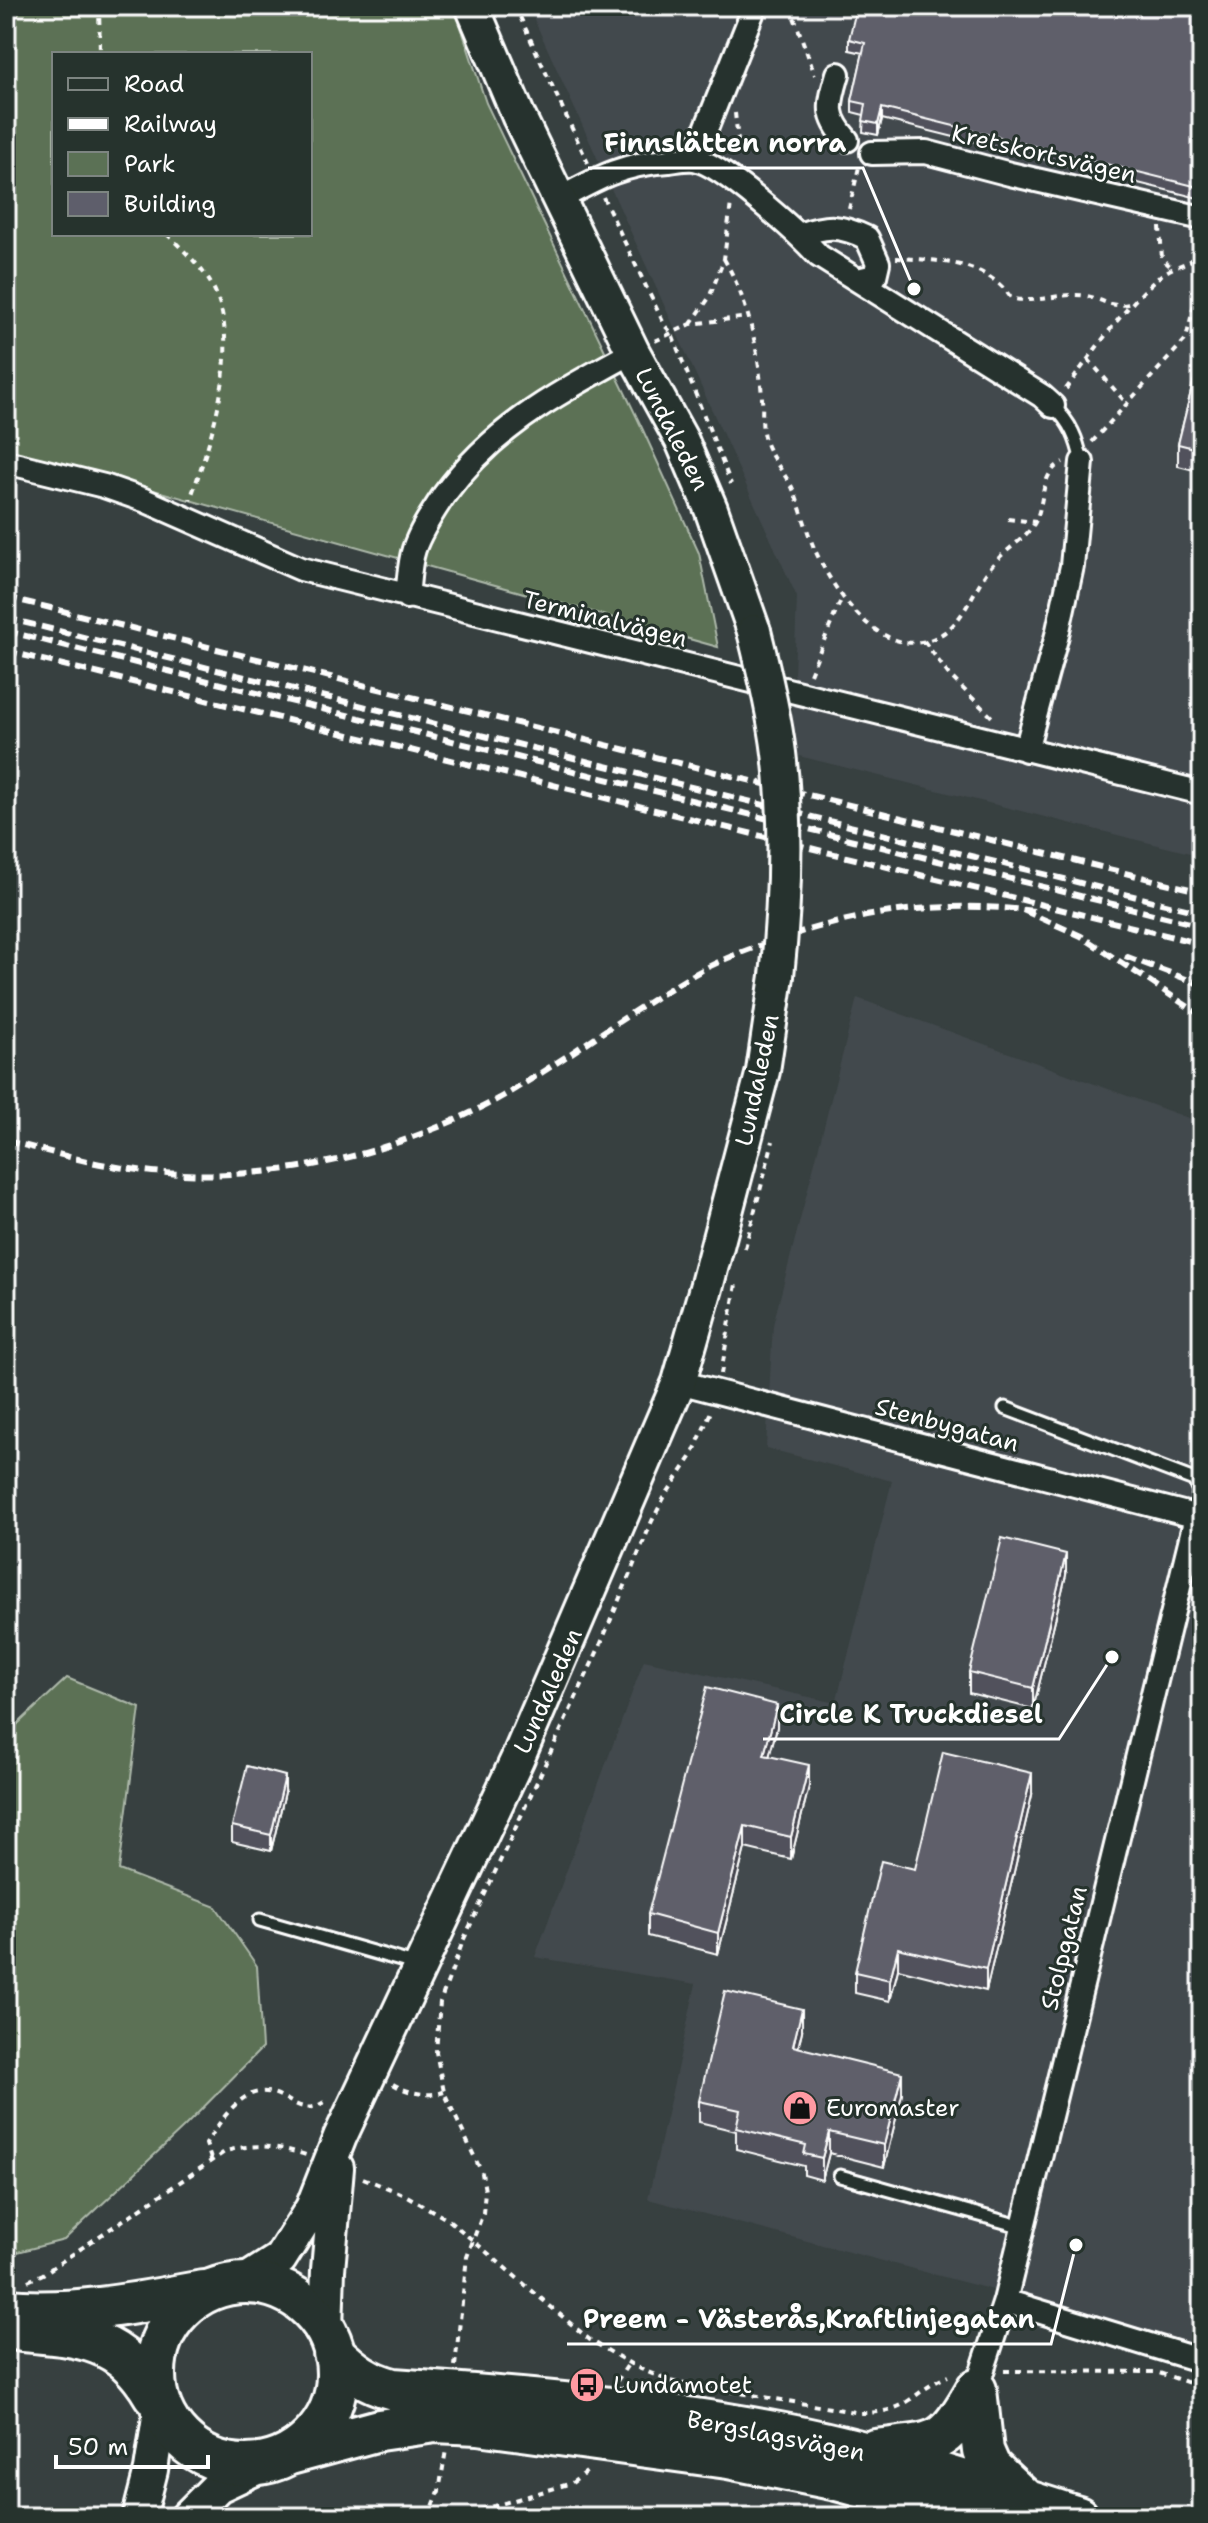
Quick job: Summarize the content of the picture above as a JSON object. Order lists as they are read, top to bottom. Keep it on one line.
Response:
{"streets":{"highway":["Bergslagsvägen"],"main road":["Lundaleden"],"street":["Kretskortsvägen","Terminalvägen","Stenbygatan","Stolpgatan"]},"crossings":[["Lundaleden","Stenbygatan"],["Lundaleden","Bergslagsvägen"],["Stenbygatan","Stolpgatan"]],"places":{"other":["Finnslätten norra","Circle K Truckdiesel","Preem - Västerås,Kraftlinjegatan"],"shop":["Euromaster"],"bus stop":["Lundamotet"]},"legend":["Road","Railway","Park","Building"],"scale_bar":"50 m"}
